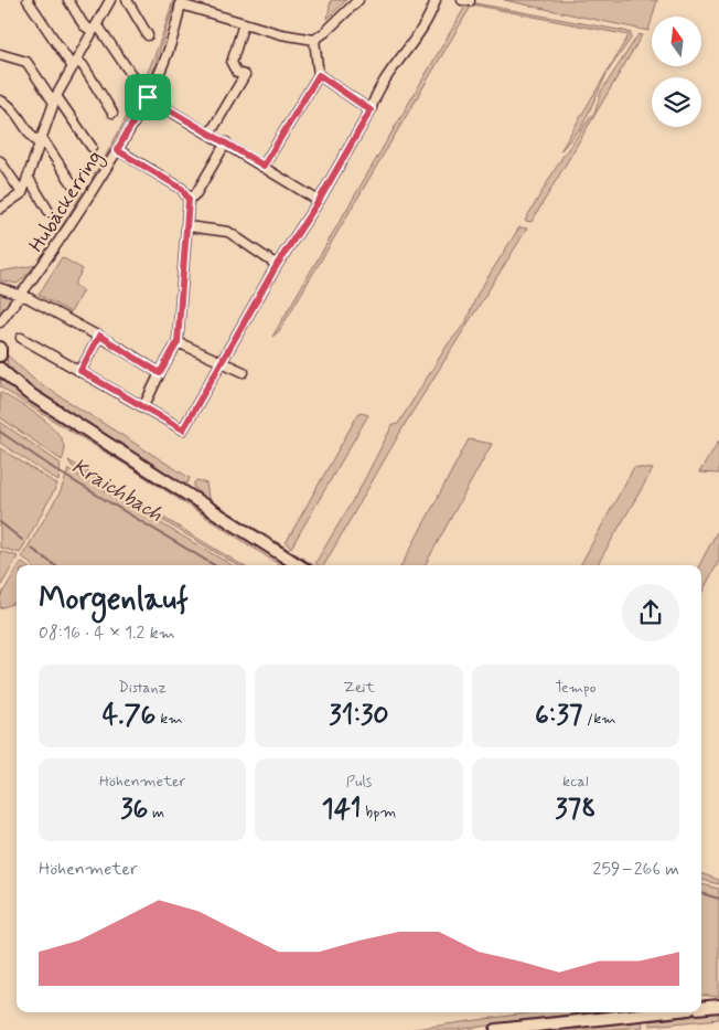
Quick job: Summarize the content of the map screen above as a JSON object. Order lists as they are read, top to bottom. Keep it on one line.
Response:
{"streets":{"street":["Hubäckerring"]},"water":["Kraichbach"],"north":"top","page":{"heading":["Morgenlauf","08:16 · 4 × 1.2 km"],"stats":[["Distanz","4.76 km"],["Zeit","31:30"],["Tempo","6:37 /km"],["Höhenmeter","36 m"],["Puls","141 bpm"],["kcal","378"]],"chart":["Höhenmeter","259–266 m"]}}
